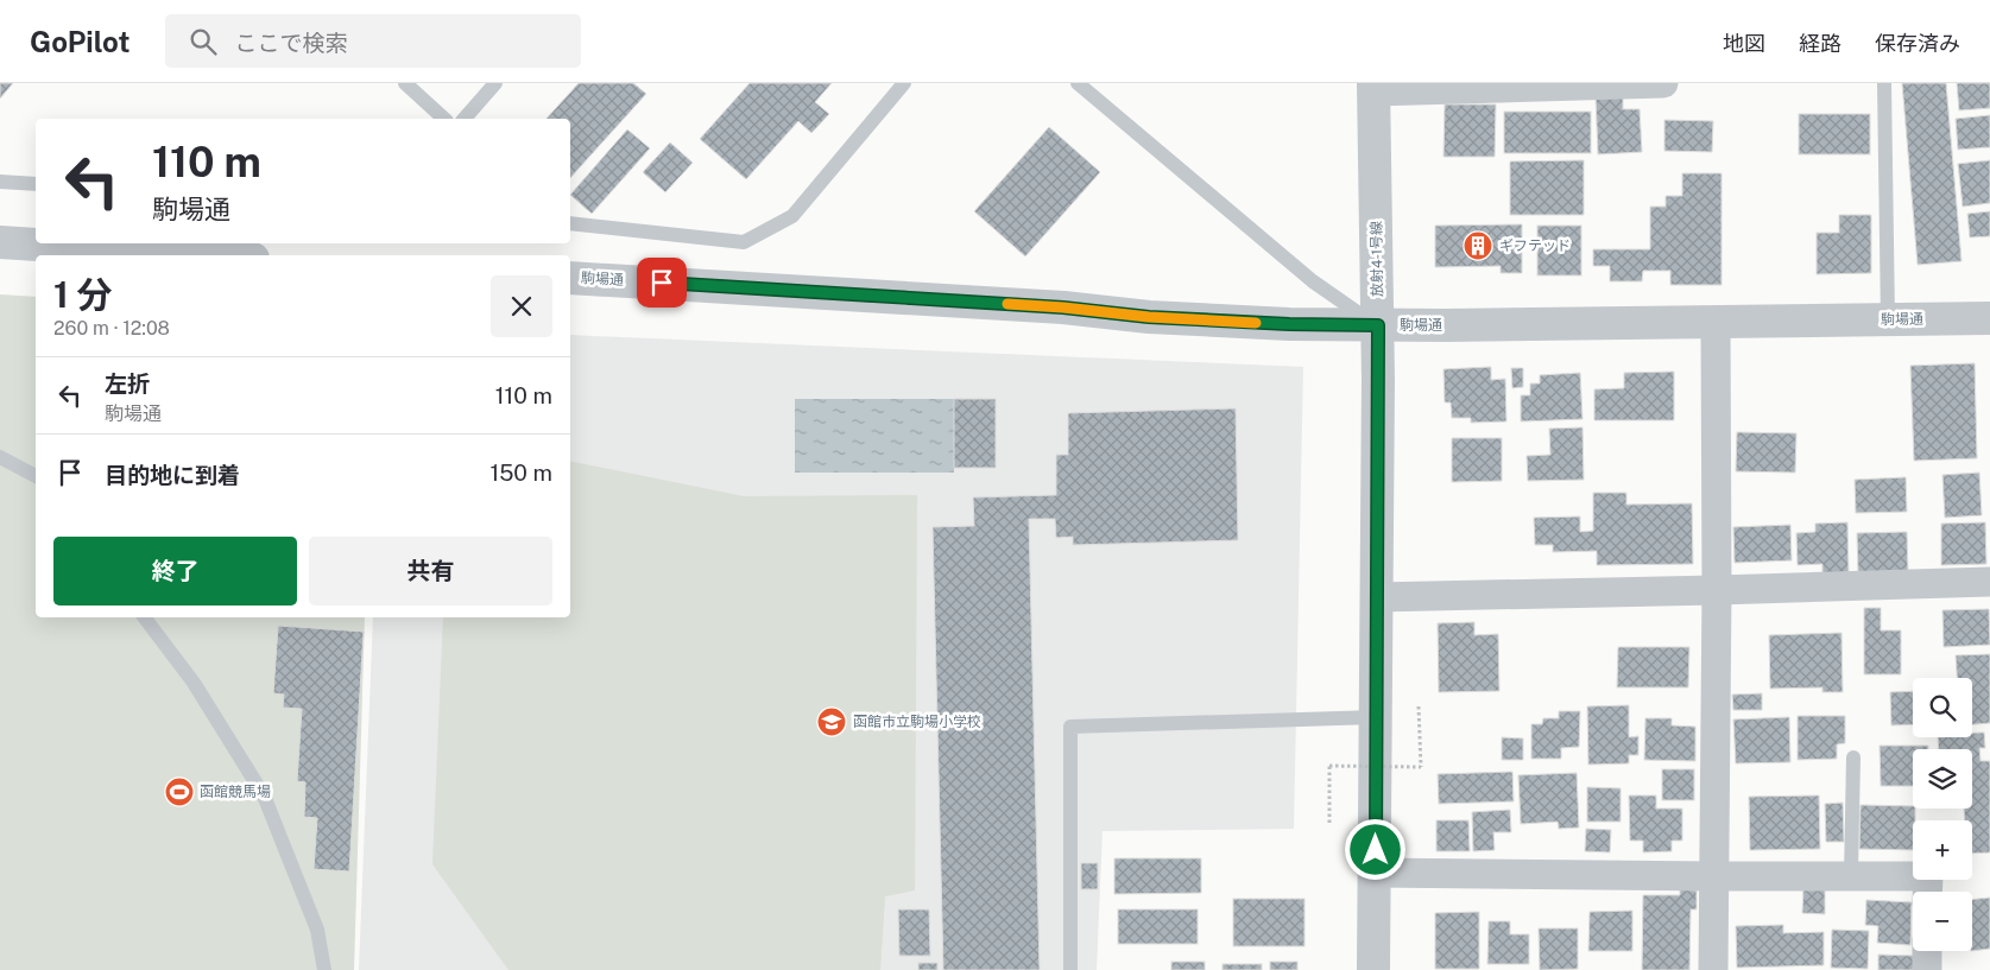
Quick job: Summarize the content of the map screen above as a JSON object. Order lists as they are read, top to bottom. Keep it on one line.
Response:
{"streets":{"street":["放射4-1号線","駒場通"]},"crossings":[["放射4-1号線","駒場通"]],"places":{"building":["ギフテッド"],"school or university":["函館市立駒場小学校"],"sports":["函館競馬場"]},"page":{"header":"GoPilot","search":"ここで検索","nav":["地図","経路","保存済み"],"turn":["110 m","駒場通"],"heading":["1 分","260 m · 12:08"],"list":[{"name":"左折","note":"駒場通","value":"110 m"},{"name":"目的地に到着","value":"150 m"}],"buttons":["終了","共有"],"map_buttons":["+","−"]}}
